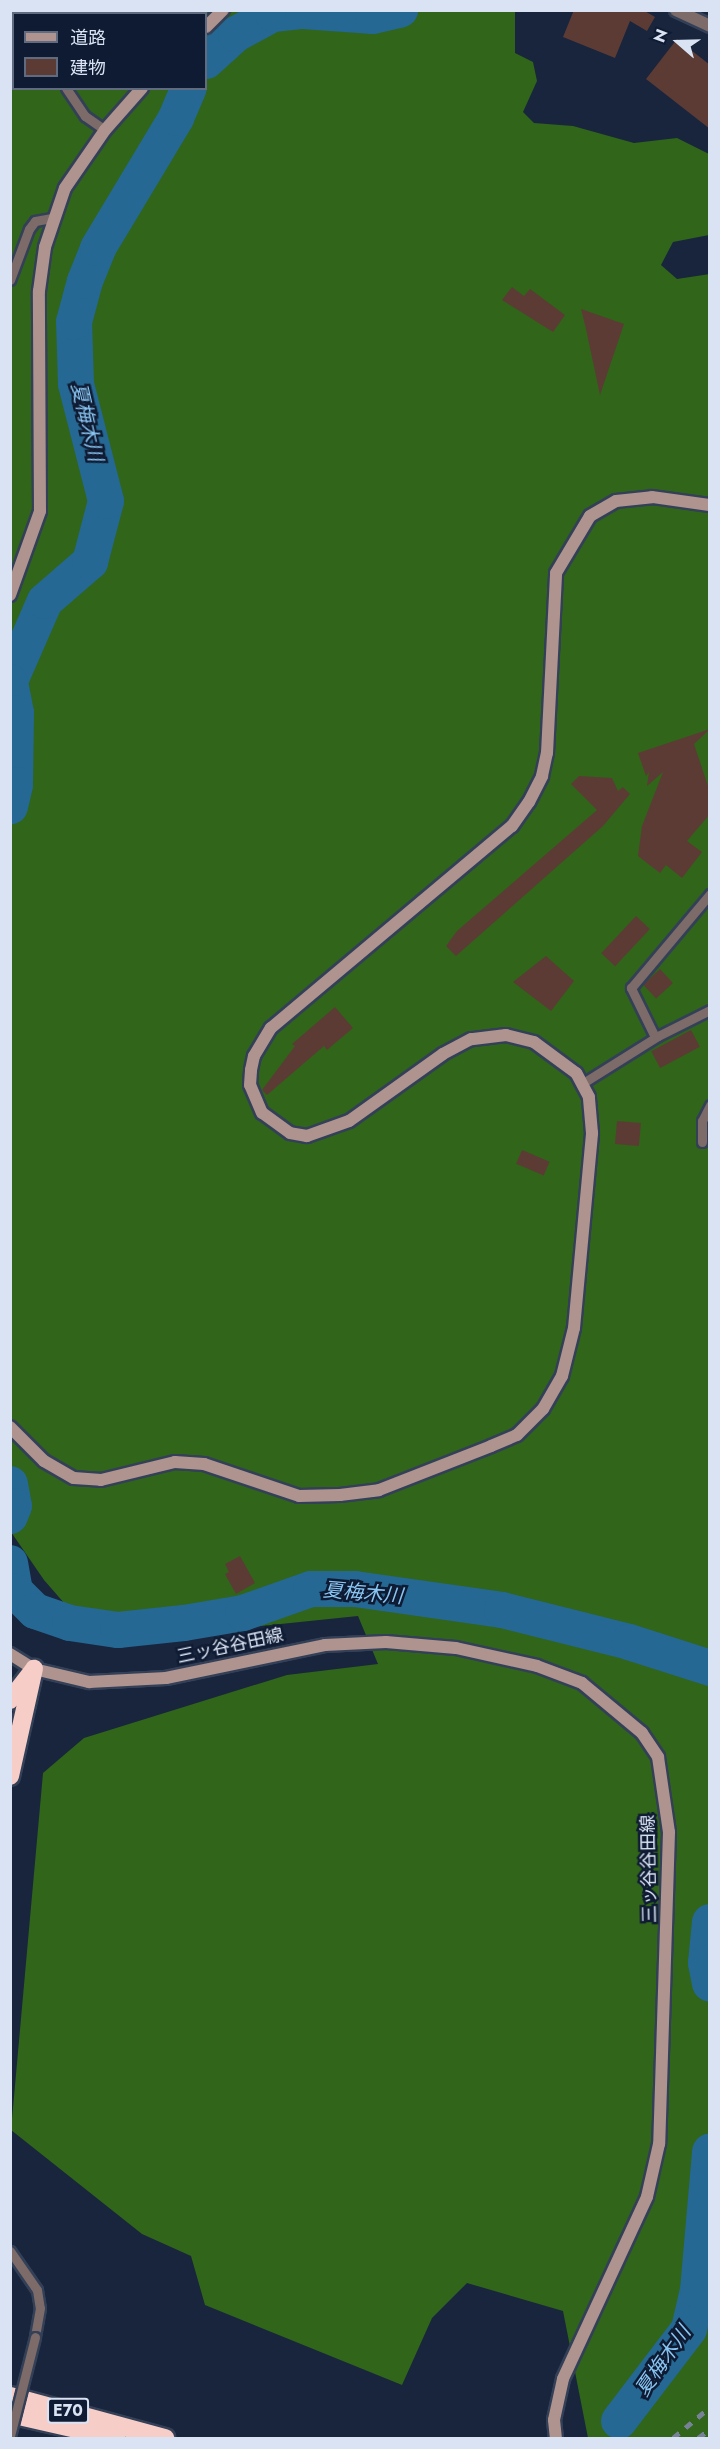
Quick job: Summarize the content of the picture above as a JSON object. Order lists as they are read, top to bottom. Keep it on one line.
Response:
{"streets":{"highway":["E70"],"street":["三ッ谷谷田線"]},"water":["夏梅木川"],"legend":["道路","建物"],"north":"left"}
